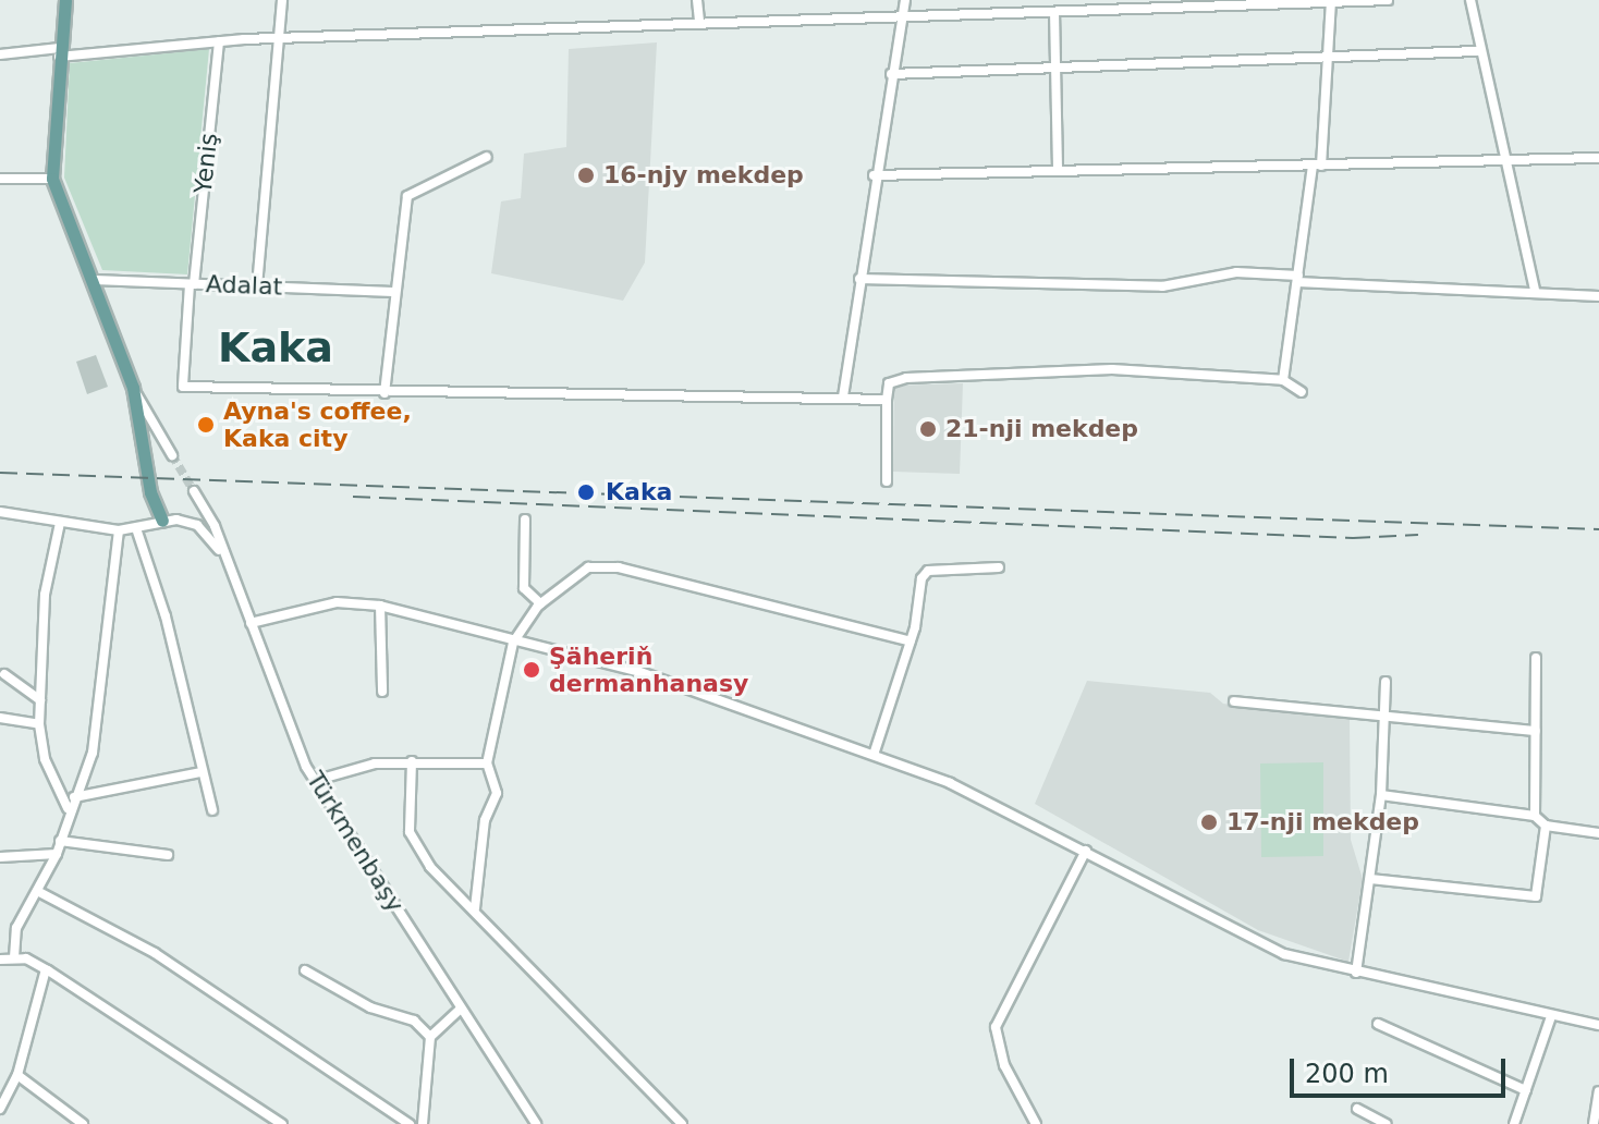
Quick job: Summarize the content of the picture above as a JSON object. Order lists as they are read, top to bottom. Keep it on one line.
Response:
{"streets":{"street":["Yeniş","Adalat","Türkmenbaşy"]},"crossings":[["Yeniş","Adalat"]],"districts":["Kaka"],"places":["16-njy mekdep","Ayna's coffee, Kaka city","21-nji mekdep","Kaka","Şäheriň dermanhanasy","17-nji mekdep"],"scale_bar":"200 m"}
